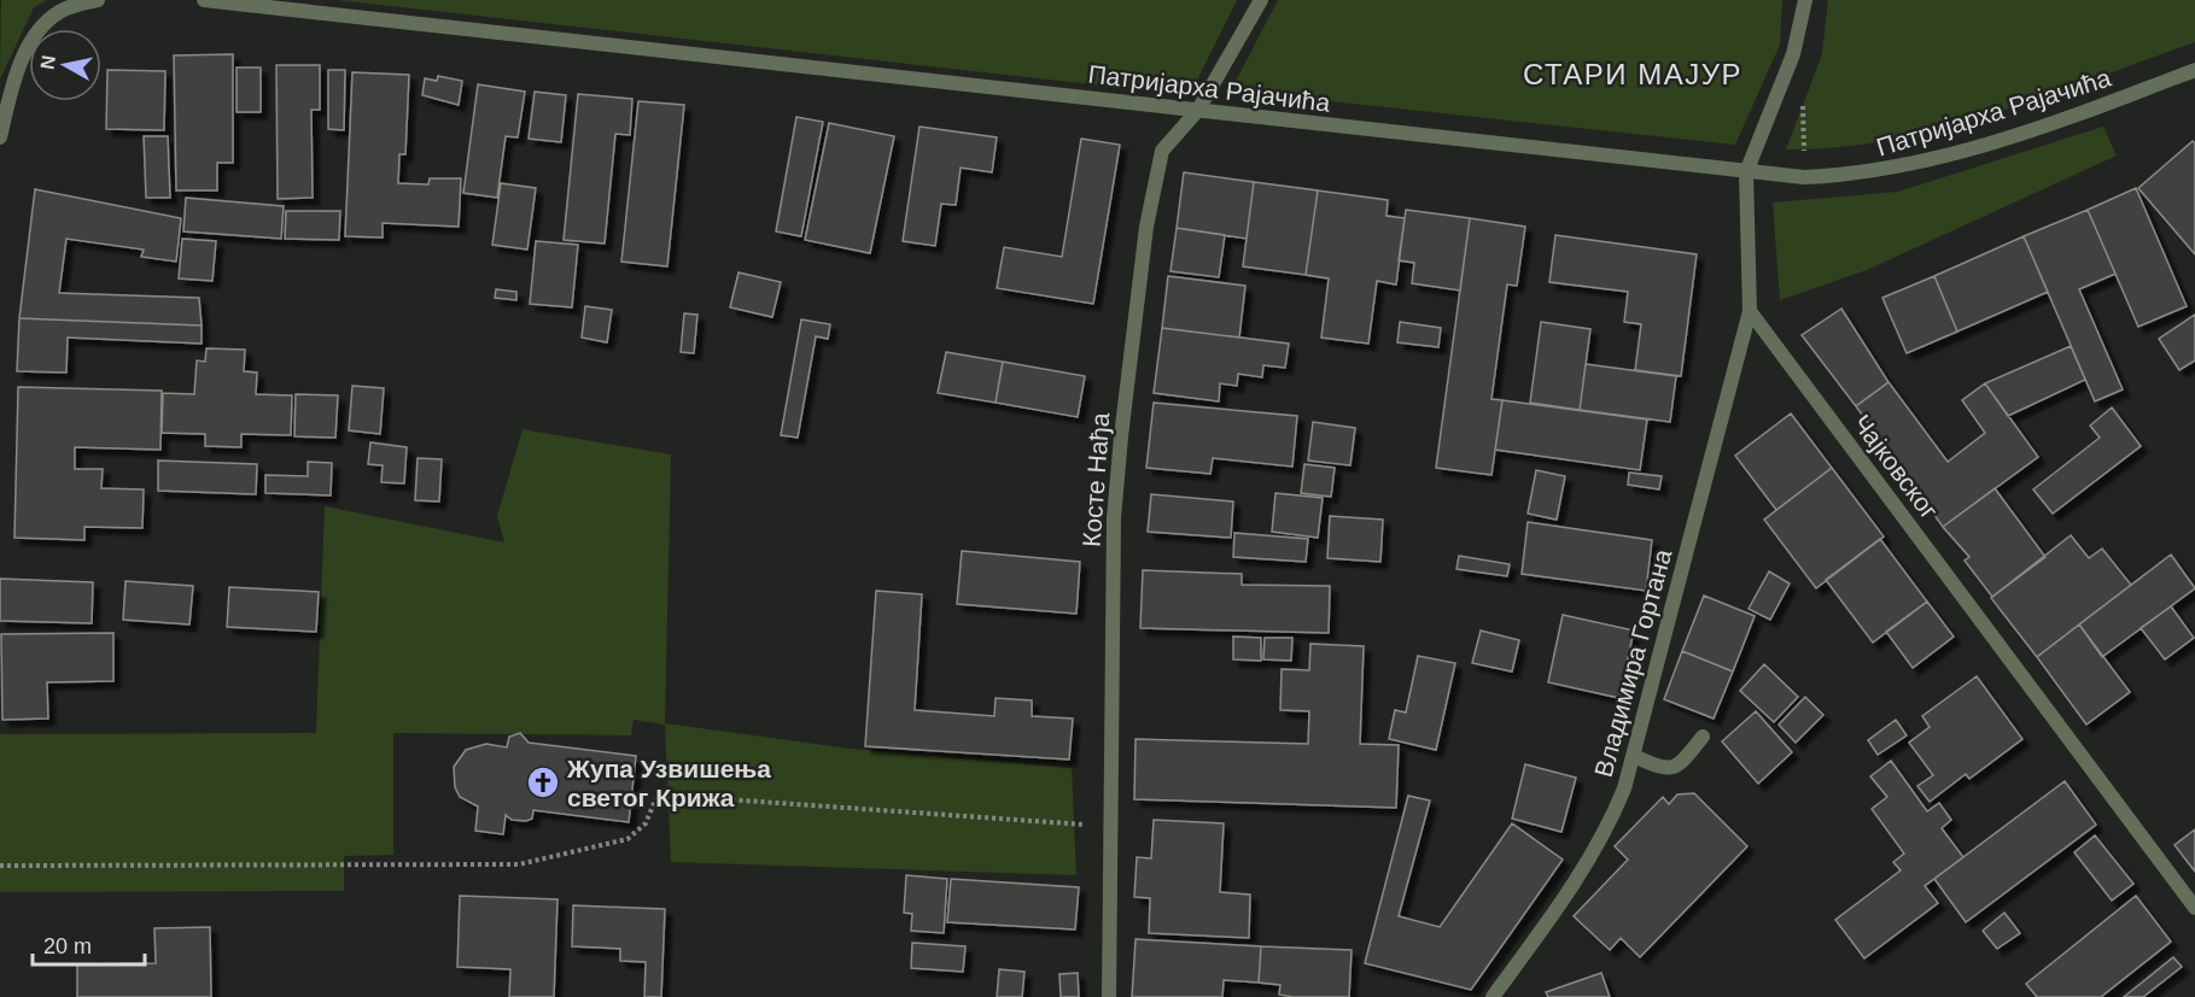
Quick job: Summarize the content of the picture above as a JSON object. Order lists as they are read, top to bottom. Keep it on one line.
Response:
{"streets":{"street":["Патријарха Рајачића","Чајковског","Косте Нађа","Владимира Гортана"]},"crossings":[["Патријарха Рајачића","Косте Нађа"],["Чајковског","Владимира Гортана"]],"districts":["СТАРИ МАЈУР"],"places":{"church":["Жупа Узвишења светог Крижа"]},"scale_bar":"20 m","north":"left"}
